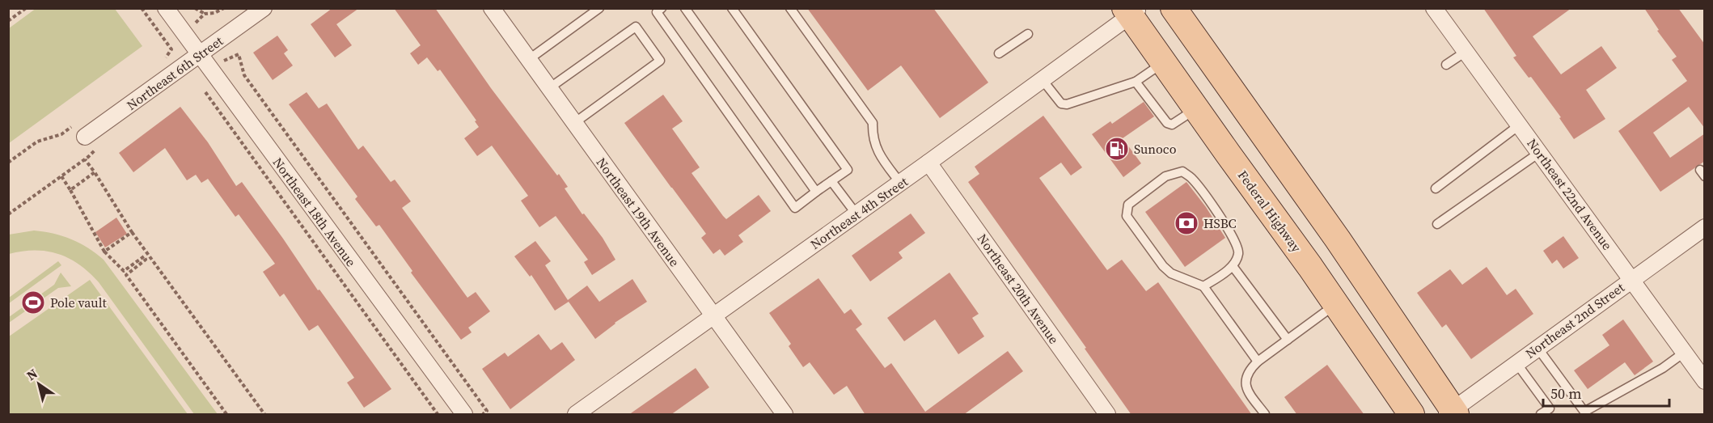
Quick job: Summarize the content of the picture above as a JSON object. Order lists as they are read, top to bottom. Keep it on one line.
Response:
{"streets":{"main road":["Federal Highway"],"street":["Northeast 6th Street","Northeast 22nd Avenue","Northeast 18th Avenue","Northeast 19th Avenue","Northeast 4th Street","Northeast 20th Avenue","Northeast 2nd Street"]},"crossings":[["Northeast 6th Street","Northeast 18th Avenue"],["Northeast 22nd Avenue","Northeast 2nd Street"],["Federal Highway","Northeast 4th Street"],["Northeast 19th Avenue","Northeast 4th Street"],["Northeast 4th Street","Northeast 20th Avenue"]],"places":{"fuel station":["Sunoco"],"bank":["HSBC"],"sports":["Pole vault"]},"scale_bar":"50 m","north":"top left"}
